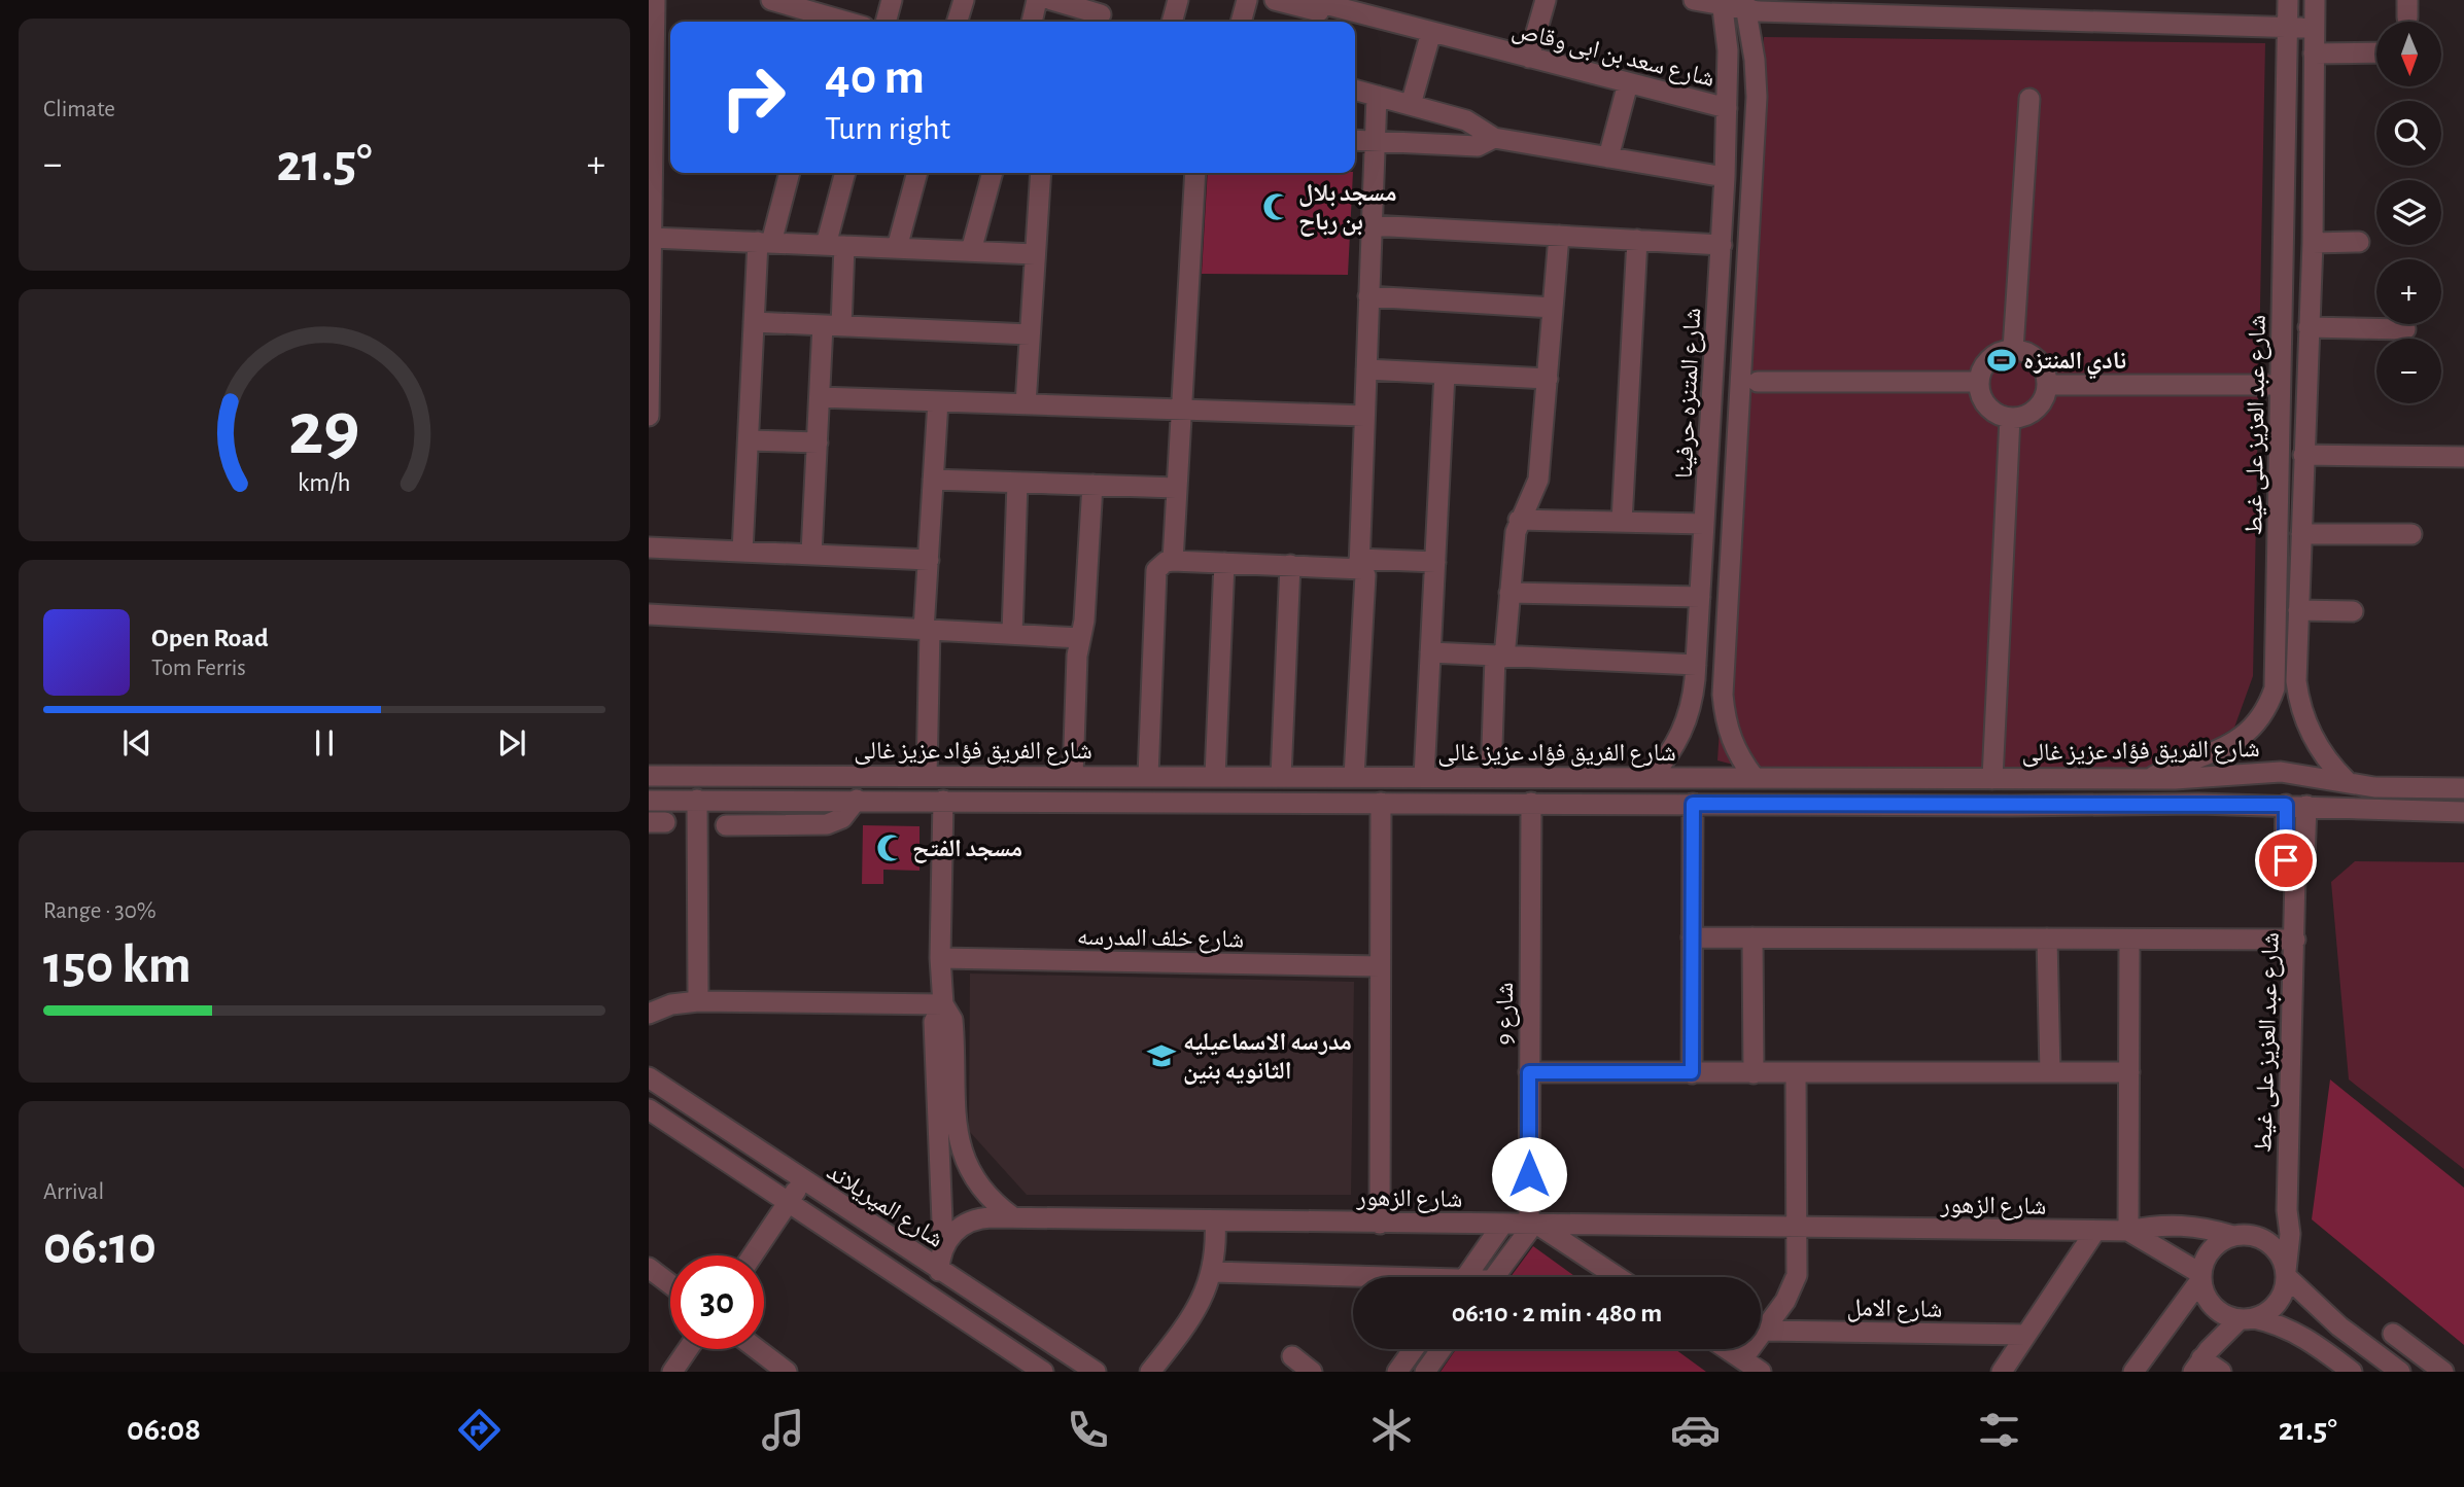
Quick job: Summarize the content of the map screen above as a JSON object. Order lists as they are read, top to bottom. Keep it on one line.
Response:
{"streets":{"street":["شارع سعد بن ابى وقاص","شارع المتنزه حرفينا","شارع عبد العزيز على غيط","شارع الفريق فؤاد عزيز غالى","شارع خلف المدرسه","شارع 9","شارع الزهور","شارع الميريلاند","شارع الامل"]},"crossings":[["شارع سعد بن ابى وقاص","شارع المتنزه حرفينا"],["شارع المتنزه حرفينا","شارع الفريق فؤاد عزيز غالى"],["شارع عبد العزيز على غيط","شارع الفريق فؤاد عزيز غالى"],["شارع عبد العزيز على غيط","شارع الزهور"],["شارع الفريق فؤاد عزيز غالى","شارع 9"],["شارع 9","شارع الزهور"]],"places":{"mosque":["مسجد بلال بن رباح","مسجد الفتح"],"sports":["نادي المنتزه"],"school or university":["مدرسه الاسماعيليه الثانويه بنين"]},"north":"bottom","page":{"tile":["Climate",["Range · 30%","150 km"],["Arrival","06:10"]],"map_buttons":["+","−"],"turn":["40 m","Turn right"],"heat":["−","21.5°","+"],"song":["Open Road","Tom Ferris"],"limit":"30","trip":"06:10 · 2 min · 480 m","tabs":["06:08","21.5°"],"gauge":["29","km/h"]}}
